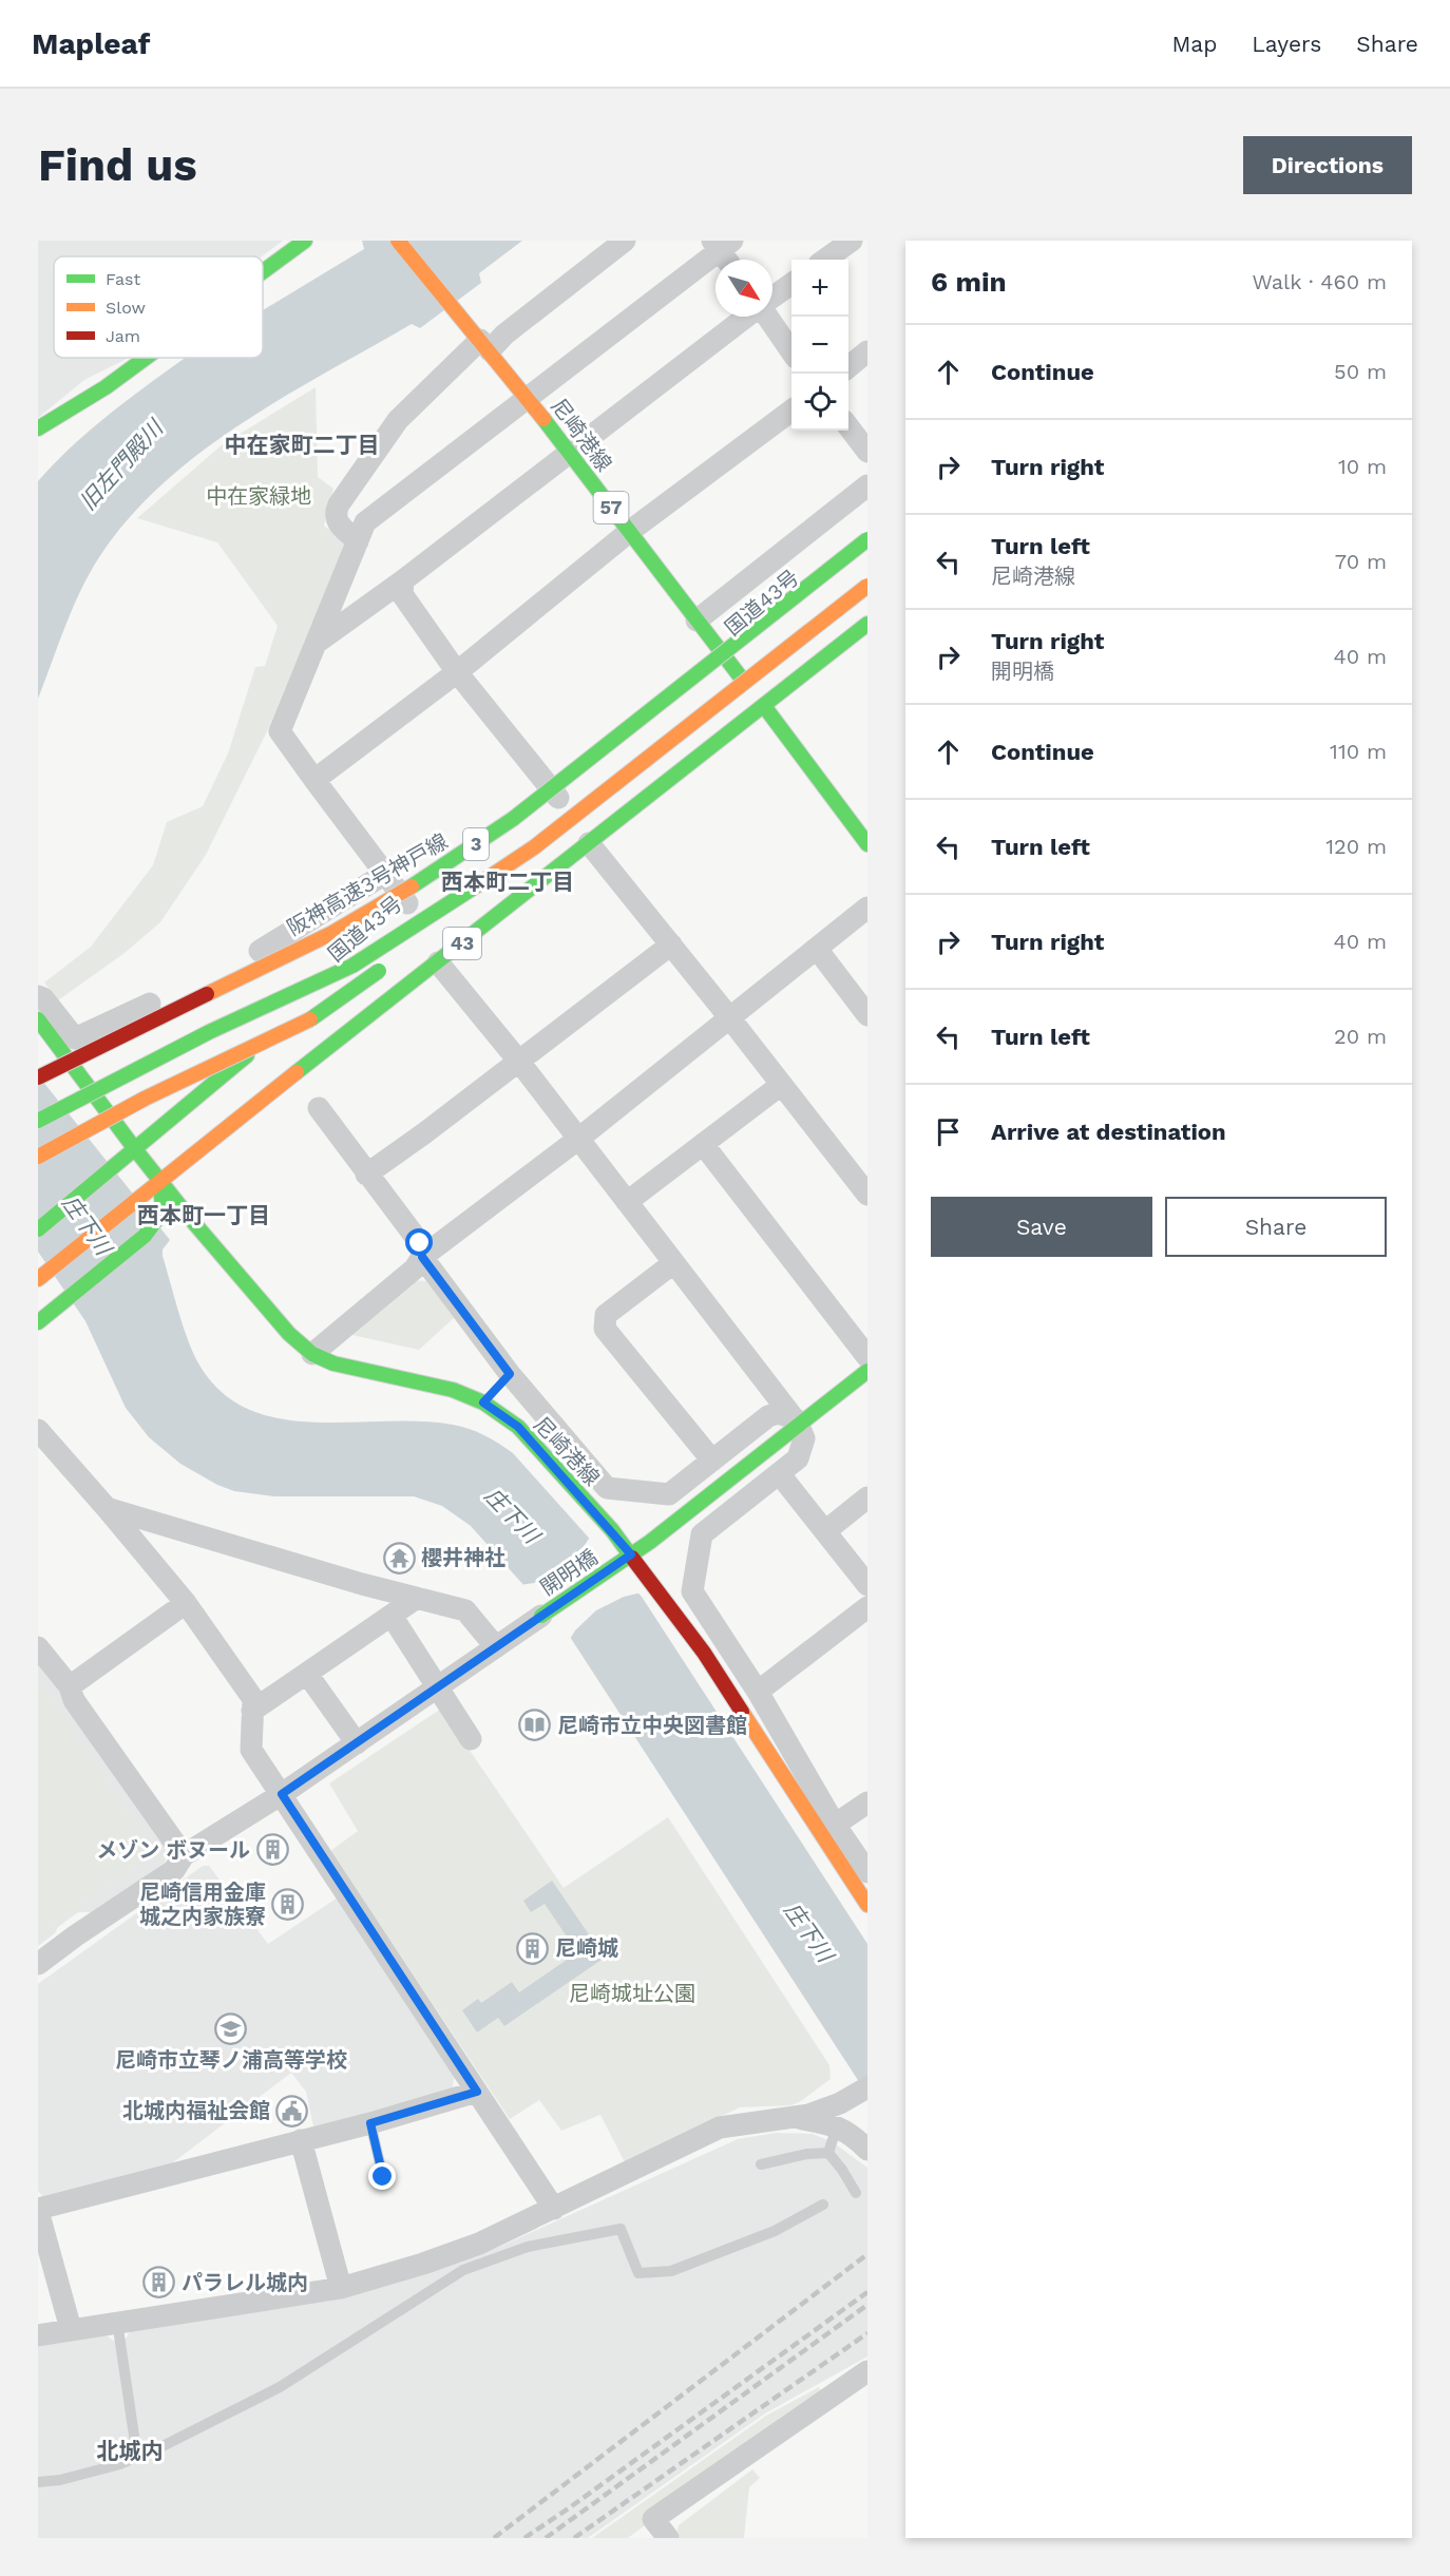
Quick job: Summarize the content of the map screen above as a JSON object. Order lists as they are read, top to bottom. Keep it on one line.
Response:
{"streets":{"main road":["尼崎港線","57","国道43号","3","阪神高速3号神戸線","43","開明橋"]},"crossings":[["尼崎港線","国道43号"],["尼崎港線","43"],["尼崎港線","開明橋"],["国道43号","阪神高速3号神戸線"]],"districts":["中在家町二丁目","西本町二丁目","西本町一丁目","北城内"],"water":["旧左門殿川","庄下川"],"parks":["中在家緑地","尼崎城址公園"],"places":{"temple":["櫻井神社"],"library":["尼崎市立中央図書館"],"building":["メゾン ボヌール","尼崎信用金庫 城之内家族寮","尼崎城","パラレル城内"],"school or university":["尼崎市立琴ノ浦高等学校"],"public building":["北城内福祉会館"]},"legend":["Fast","Slow","Jam"],"north":"bottom right","page":{"header":"Mapleaf","nav":["Map","Layers","Share"],"buttons":["Directions",["Save","Share"]],"title":"Find us","heading":["6 min","Walk · 460 m"],"map_buttons":["+","−"],"list":[["Continue","50 m"],["Turn right","10 m"],["Turn left","尼崎港線","70 m"],["Turn right","開明橋","40 m"],["Continue","110 m"],["Turn left","120 m"],["Turn right","40 m"],["Turn left","20 m"],"Arrive at destination"]}}
